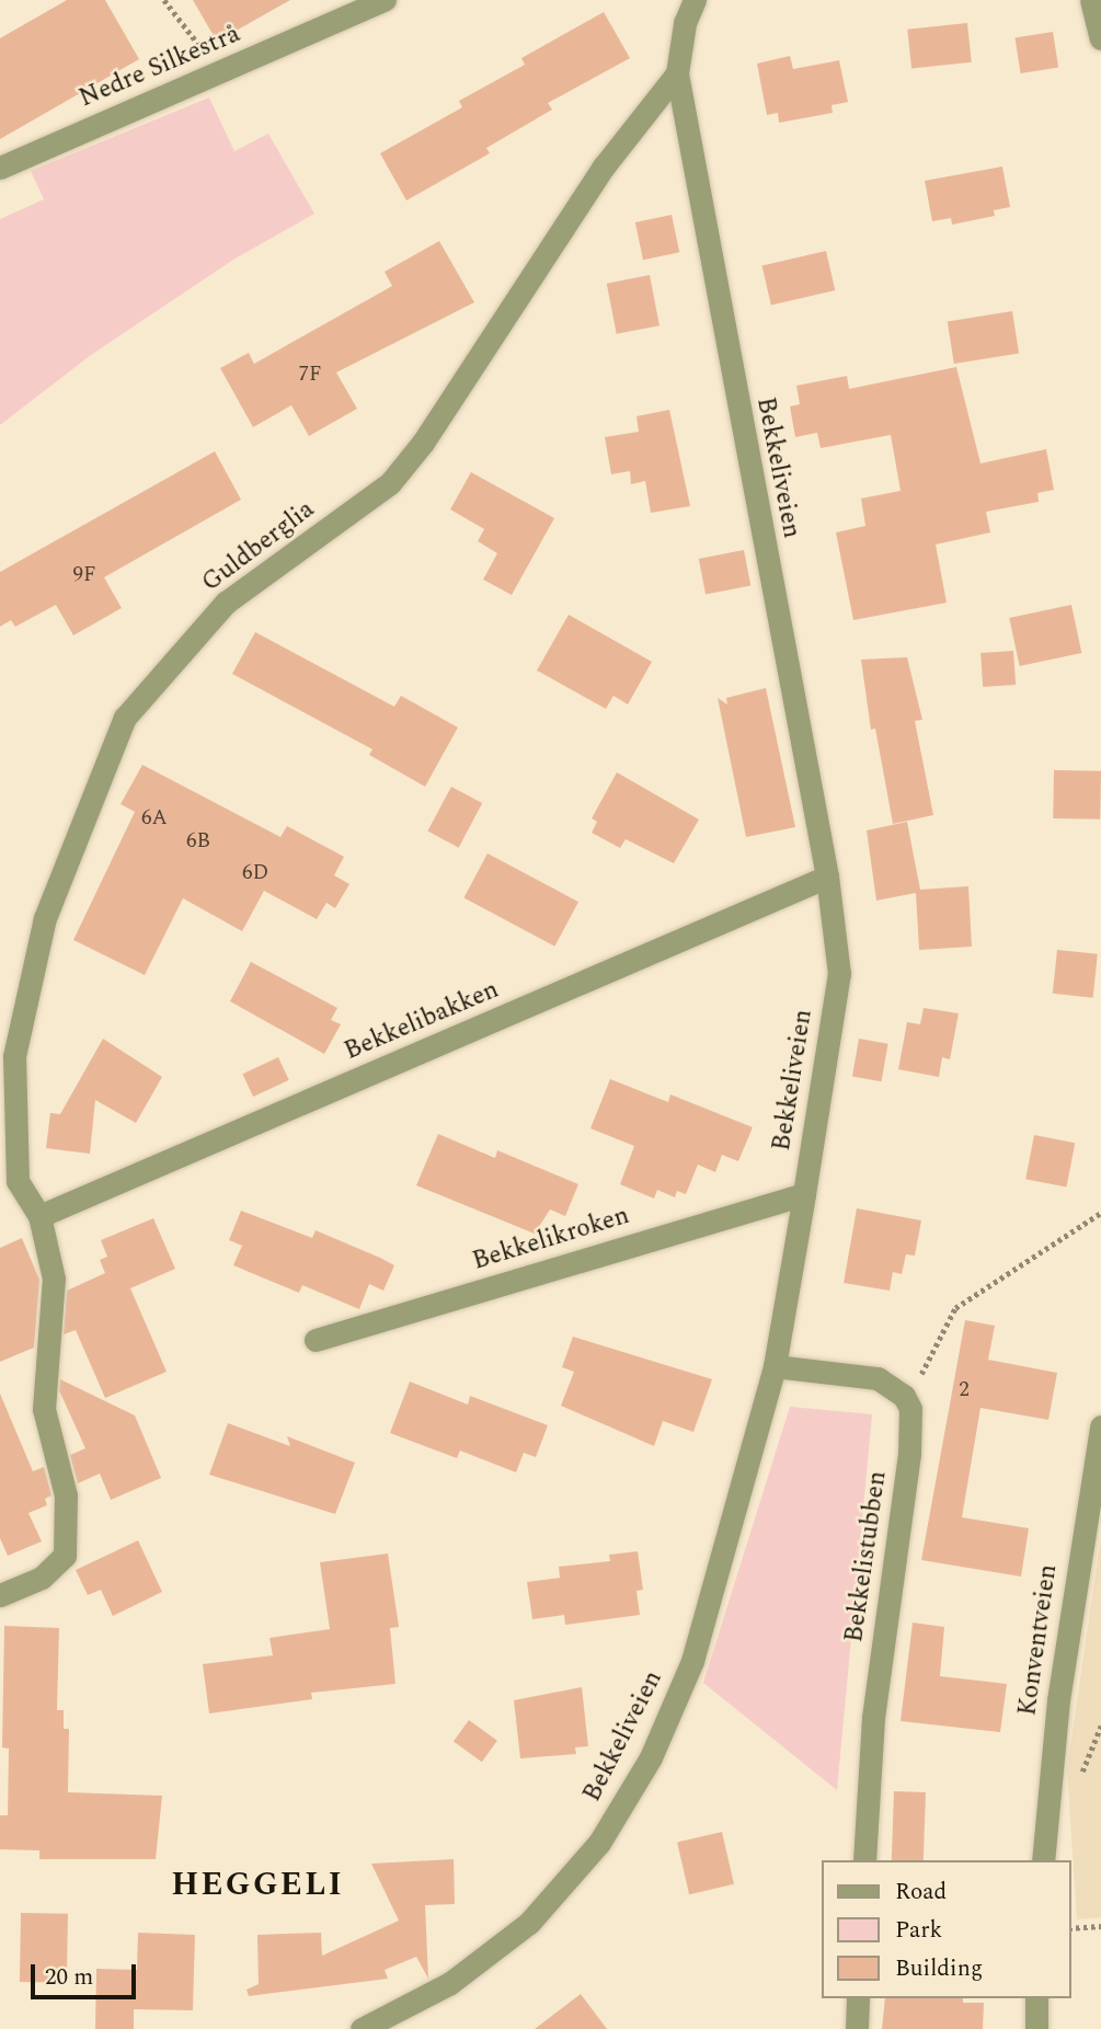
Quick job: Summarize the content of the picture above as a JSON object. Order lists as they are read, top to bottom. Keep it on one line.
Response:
{"streets":{"street":["Nedre Silkestrå","Bekkeliveien","Guldberglia","Bekkelibakken","Bekkelikroken","Bekkelistubben","Konventveien"]},"crossings":[["Bekkeliveien","Guldberglia"],["Bekkeliveien","Bekkelibakken"],["Bekkeliveien","Bekkelikroken"],["Guldberglia","Bekkelibakken"]],"districts":["HEGGELI"],"house_numbers":["7F","9F","6A","6B","6D","2"],"legend":["Road","Park","Building"],"scale_bar":"20 m"}
